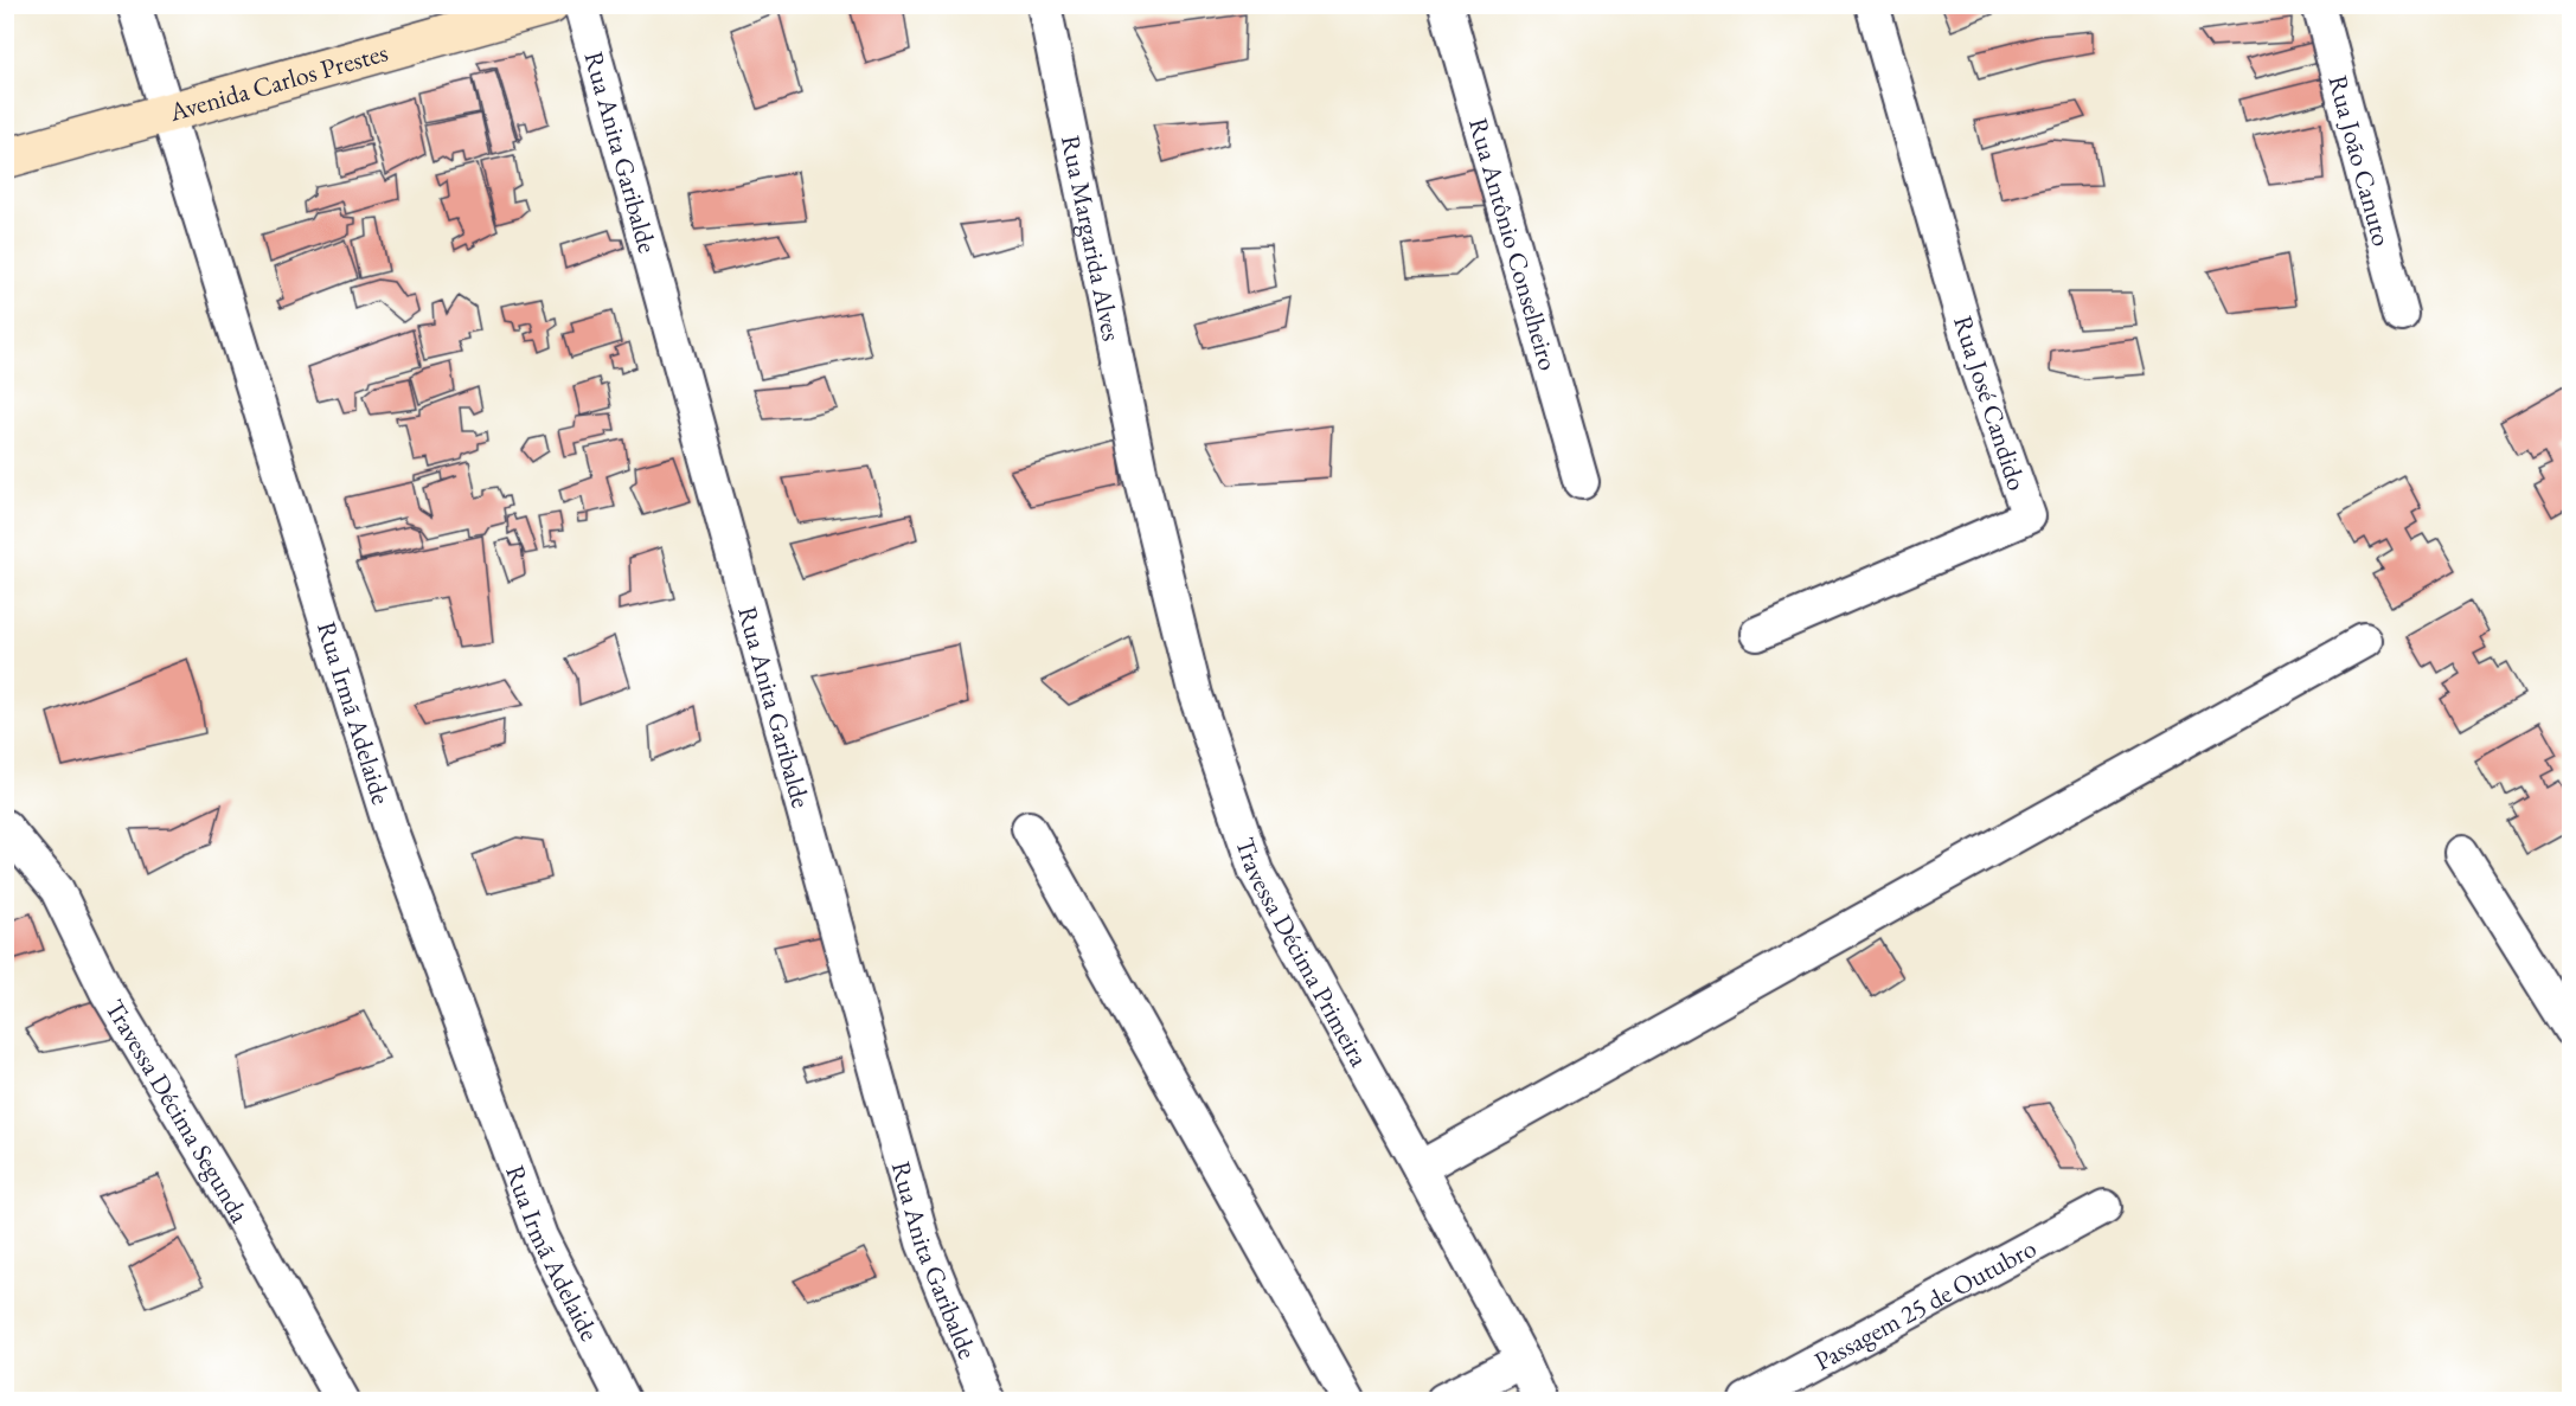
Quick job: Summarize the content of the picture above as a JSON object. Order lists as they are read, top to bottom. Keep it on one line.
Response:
{"streets":{"street":["Avenida Carlos Prestes","Rua Anita Garibalde","Rua João Canuto","Rua Margarida Alves","Rua Antônio Conselheiro","Rua José Candido","Rua Irmã Adelaide","Travessa Décima Primeira","Travessa Décima Segunda","Passagem 25 de Outubro"]},"crossings":[["Avenida Carlos Prestes","Rua Irmã Adelaide"],["Rua Margarida Alves","Travessa Décima Primeira"]]}
